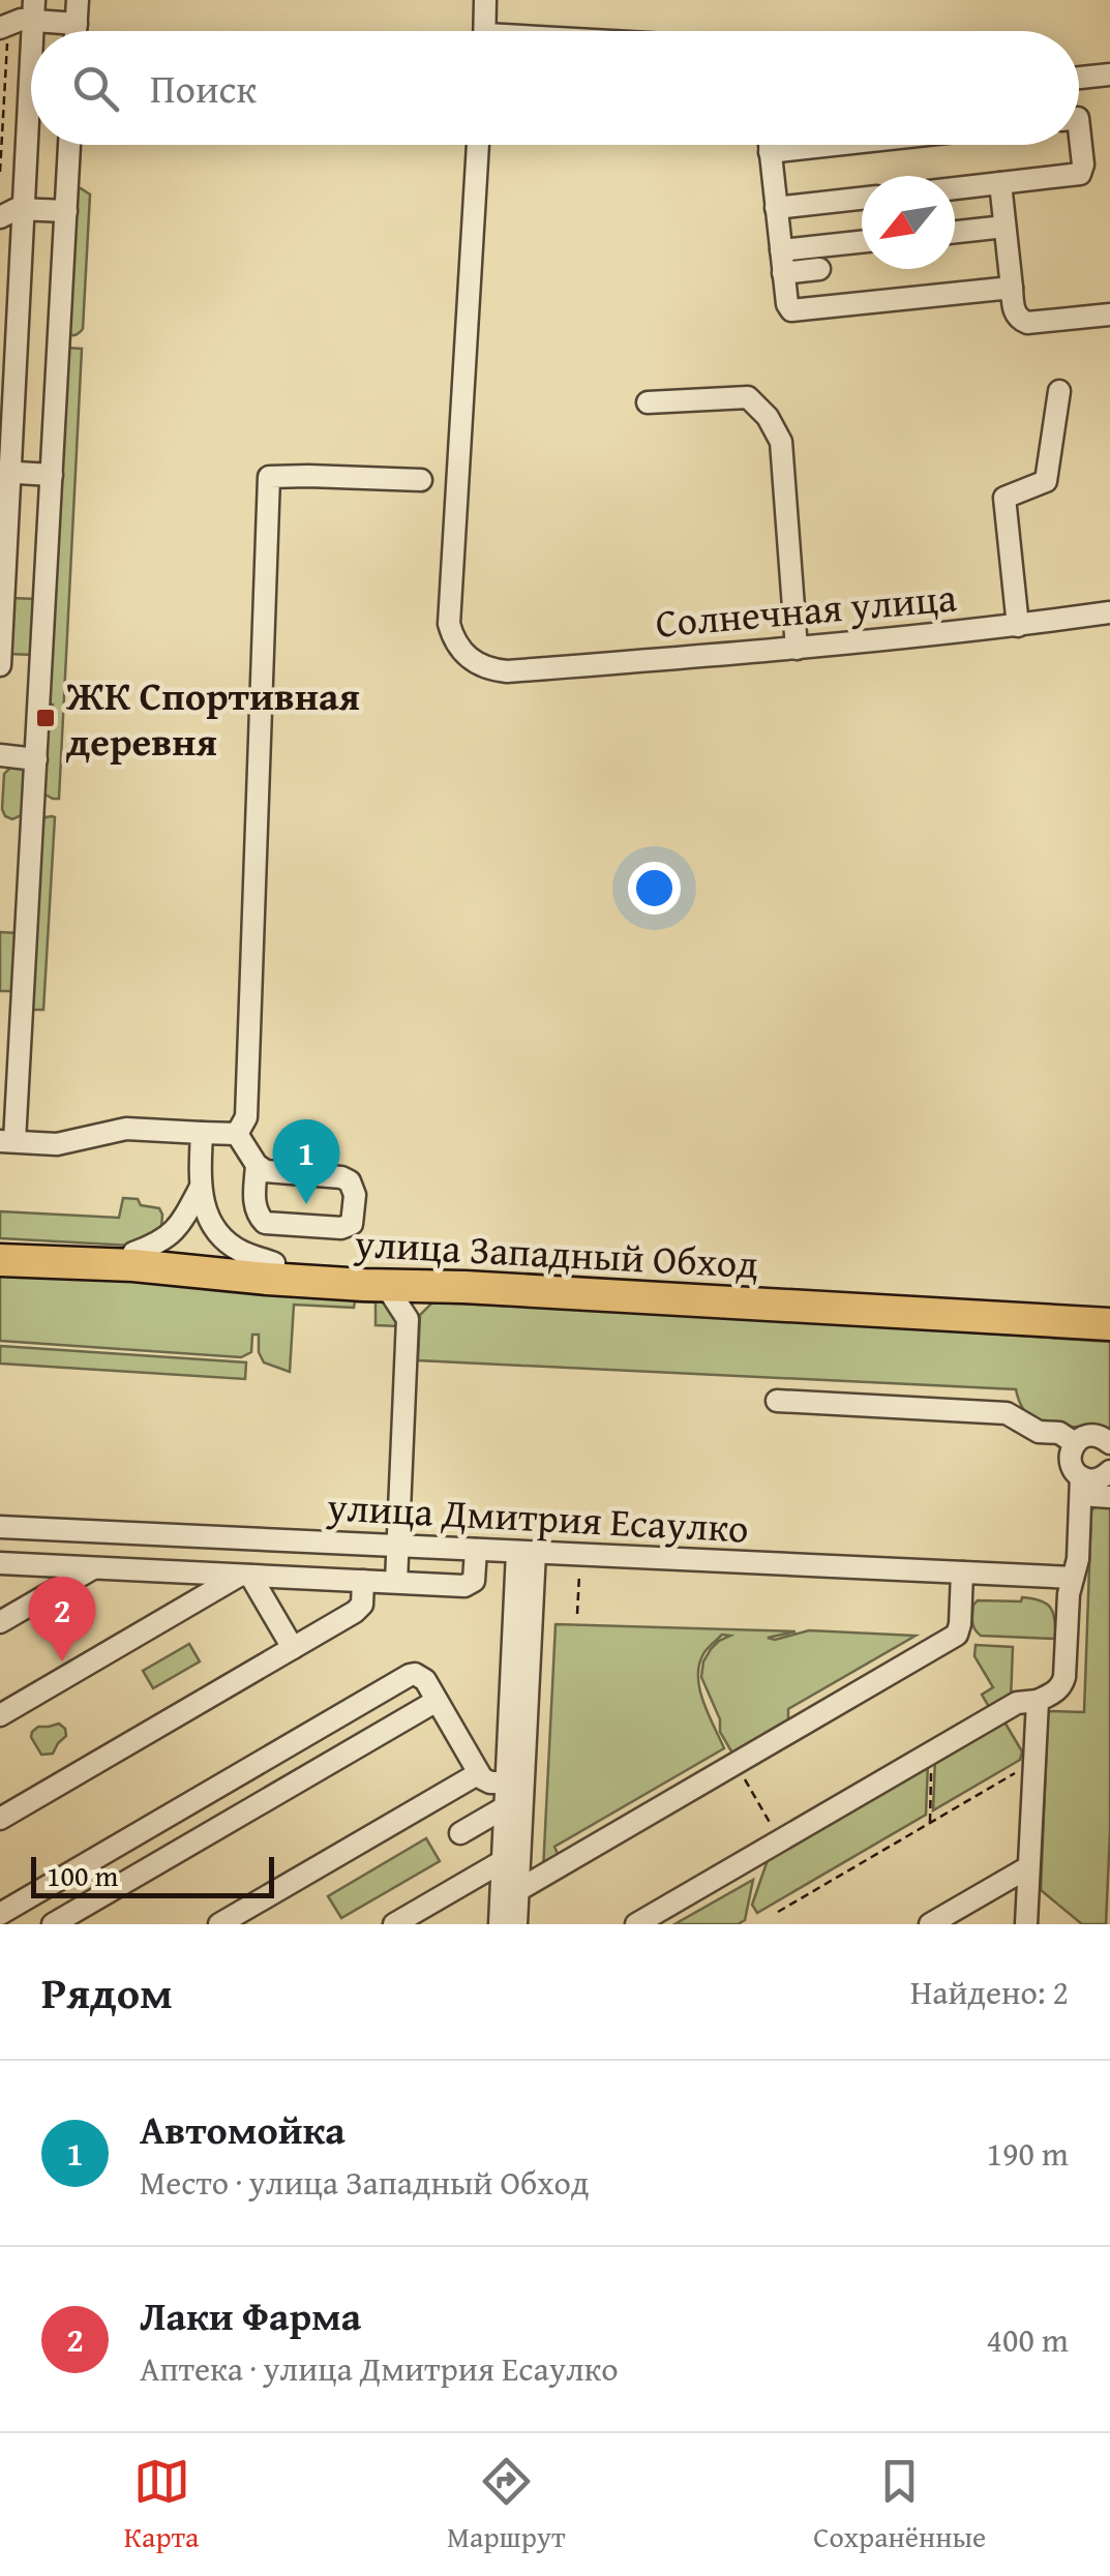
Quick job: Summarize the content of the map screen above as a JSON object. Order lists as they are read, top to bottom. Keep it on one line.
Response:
{"streets":{"highway":["улица Западный Обход"],"street":["Солнечная улица","улица Дмитрия Есаулко"]},"places":{"transit":["ЖК Спортивная деревня"]},"scale_bar":"100 m","north":"bottom left","page":{"search":"Поиск","pins":["1","2"],"scale":"100 m","heading":["Рядом","Найдено: 2"],"list":[{"mark":"1","name":"Автомойка","note":"Место · улица Западный Обход","value":"190 m"},{"mark":"2","name":"Лаки Фарма","note":"Аптека · улица Дмитрия Есаулко","value":"400 m"}],"nav":["Карта","Маршрут","Сохранённые"]}}
